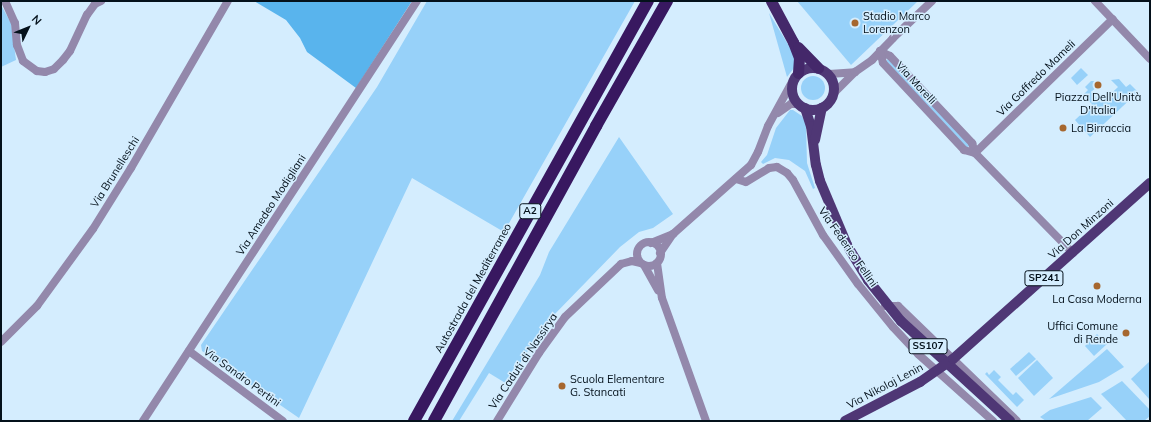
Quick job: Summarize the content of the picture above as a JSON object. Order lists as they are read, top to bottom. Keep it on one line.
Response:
{"streets":{"highway":["A2","Autostrada del Mediterraneo","SS107"],"main road":["Via Don Minzoni","SP241","Via Nikolaj Lenin"],"street":["Via Goffredo Mameli","Via Morelli","Via Brunelleschi","Via Amedeo Modigliani","Via Federico Fellini","Via Caduti di Nassirya","Via Sandro Pertini"]},"crossings":[["Via Goffredo Mameli","Via Morelli"],["Via Morelli","Via Don Minzoni"],["Via Amedeo Modigliani","Via Sandro Pertini"],["Via Don Minzoni","Via Federico Fellini"],["Via Don Minzoni","Via Nikolaj Lenin"],["Via Federico Fellini","Via Nikolaj Lenin"]],"places":["Stadio Marco Lorenzon","Piazza Dell'Unità D'Italia","La Birraccia","La Casa Moderna","Uffici Comune di Rende","Scuola Elementare G. Stancati"],"north":"top right"}
